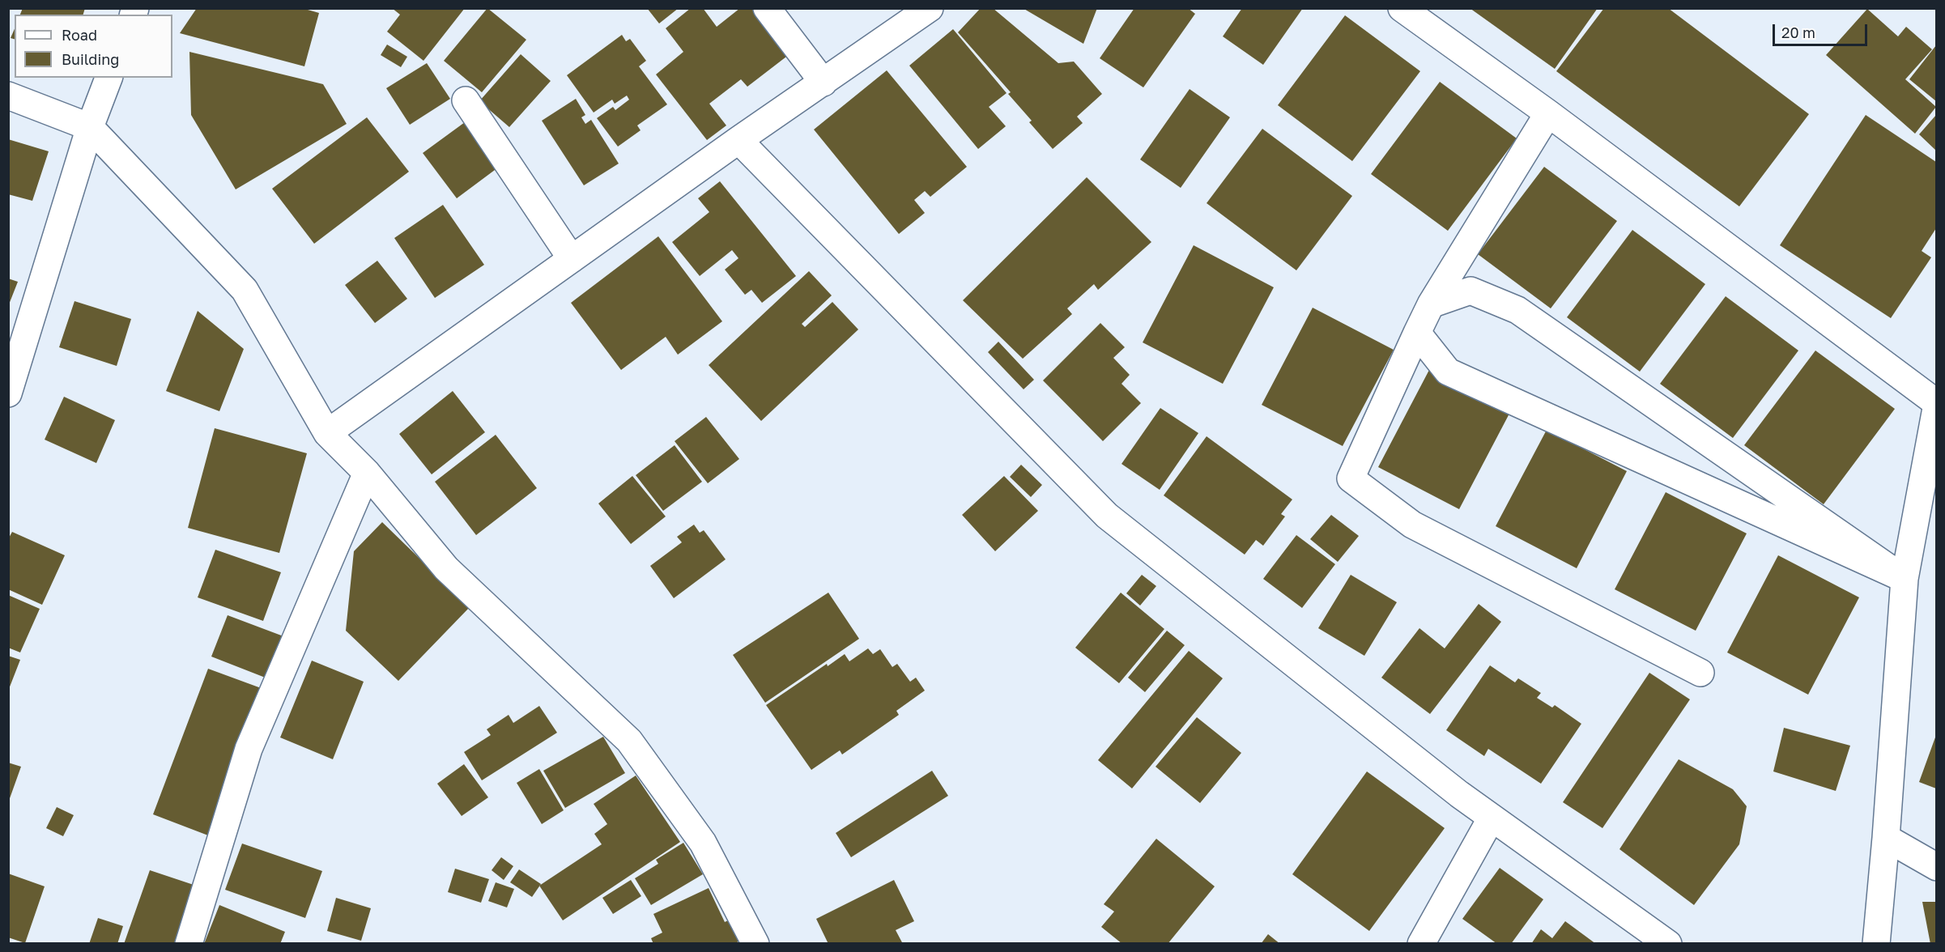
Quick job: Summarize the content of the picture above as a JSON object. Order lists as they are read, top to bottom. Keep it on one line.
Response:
{"legend":["Road","Building"],"scale_bar":"20 m"}
